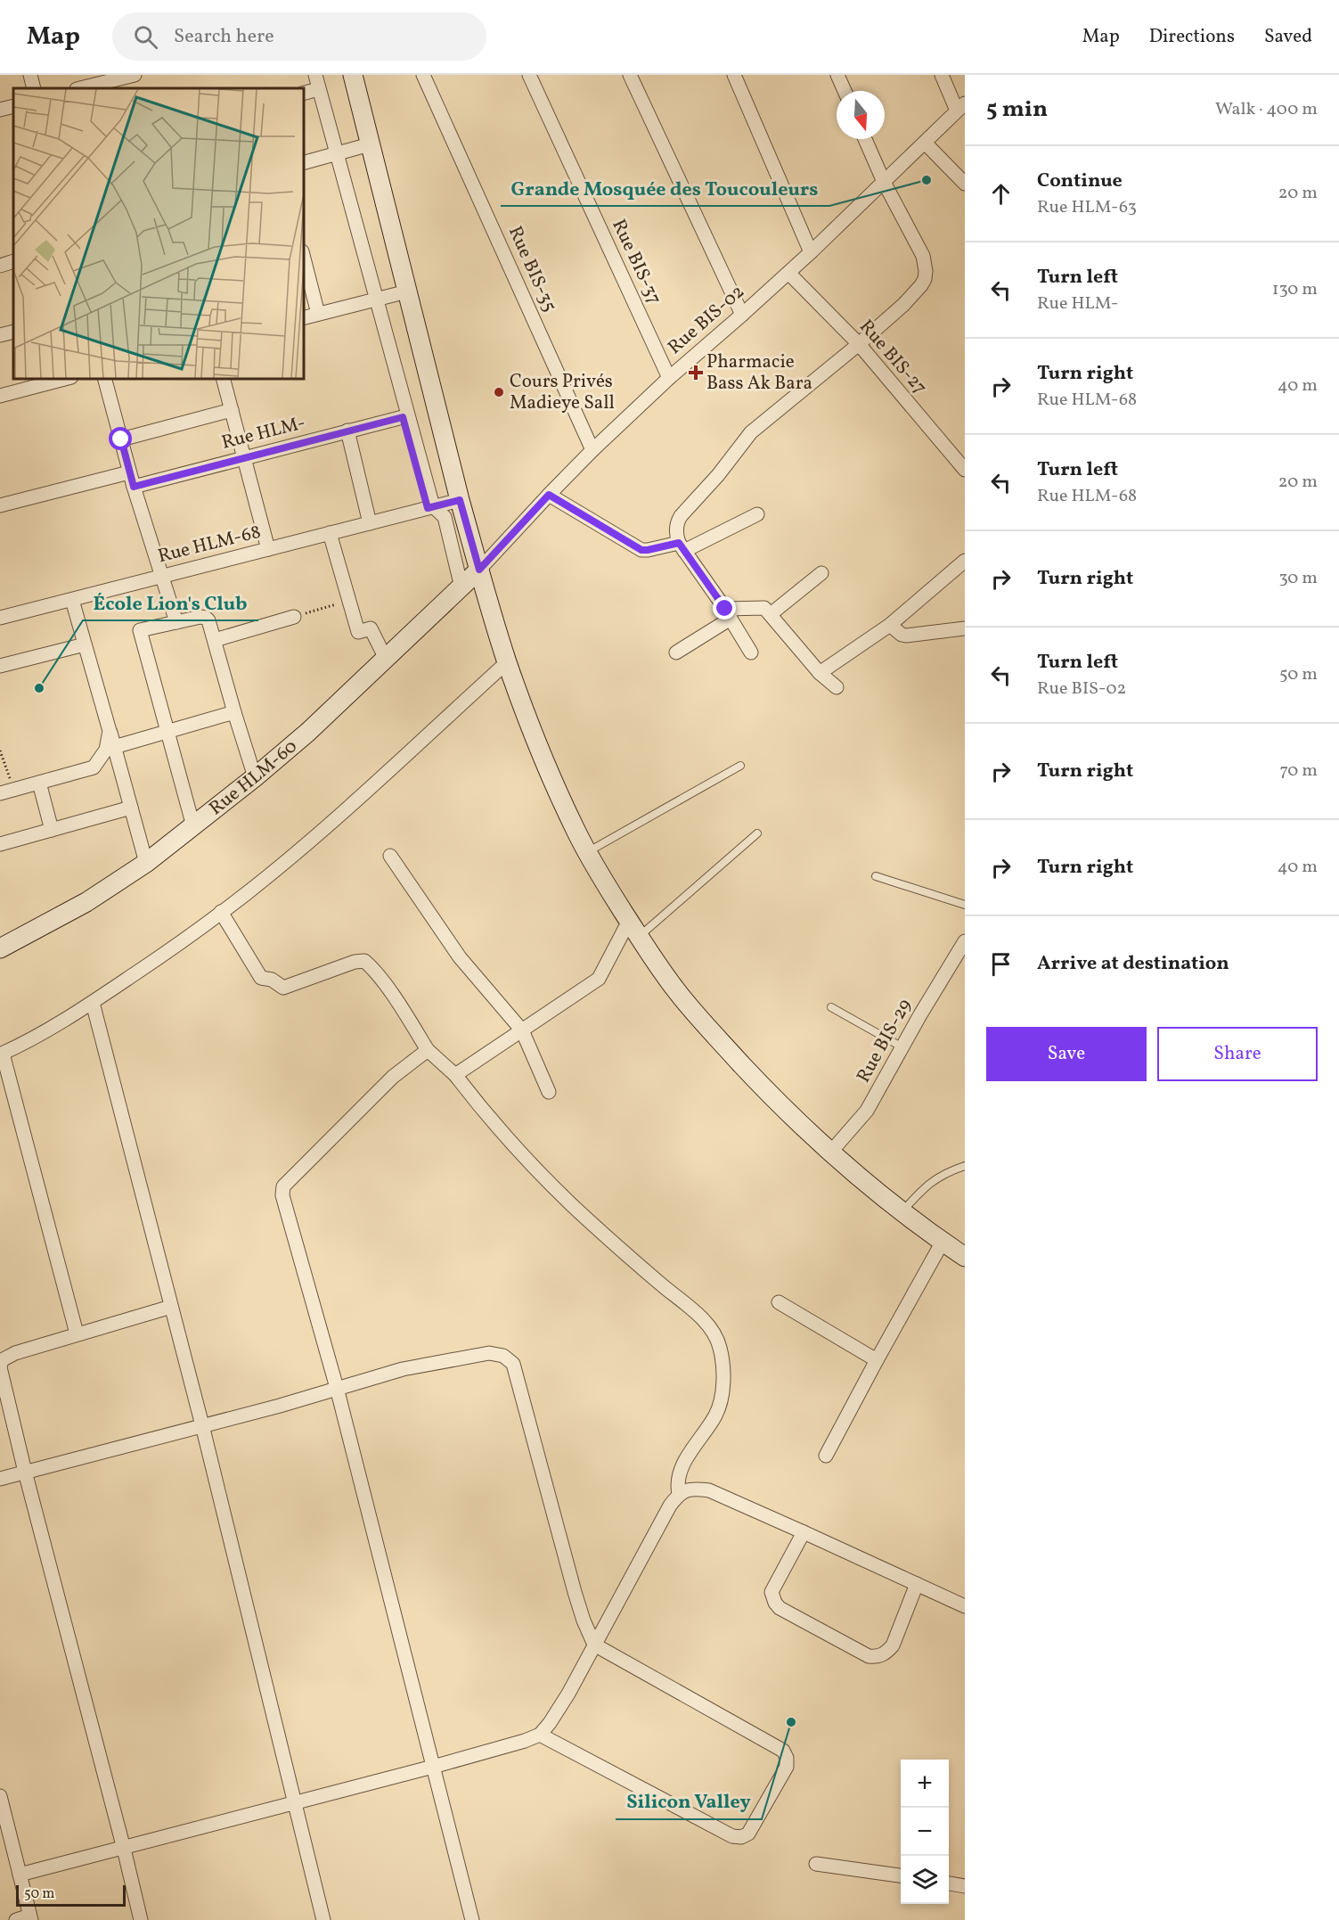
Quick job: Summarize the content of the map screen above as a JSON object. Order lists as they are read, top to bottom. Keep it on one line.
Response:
{"streets":{"street":["Rue BIS-37","Rue BIS-35","Rue BIS-02","Rue BIS-27","Rue HLM-","Rue HLM-68","Rue HLM-60","Rue BIS-29"]},"crossings":[["Rue BIS-37","Rue BIS-02"],["Rue BIS-35","Rue BIS-02"],["Rue BIS-02","Rue BIS-27"],["Rue BIS-02","Rue HLM-60"]],"places":{"other":["Grande Mosquée des Toucouleurs","Cours Privés Madieye Sall","École Lion's Club","Silicon Valley"],"health":["Pharmacie Bass Ak Bara"]},"scale_bar":"50 m","north":"bottom","page":{"header":"Map","search":"Search here","nav":["Map","Directions","Saved"],"heading":["5 min","Walk · 400 m"],"list":[["Continue","Rue HLM-63","20 m"],["Turn left","Rue HLM-","130 m"],["Turn right","Rue HLM-68","40 m"],["Turn left","Rue HLM-68","20 m"],["Turn right","30 m"],["Turn left","Rue BIS-02","50 m"],["Turn right","70 m"],["Turn right","40 m"],"Arrive at destination"],"buttons":["Save","Share"],"map_buttons":["+","−"],"scale":"50 m"}}
